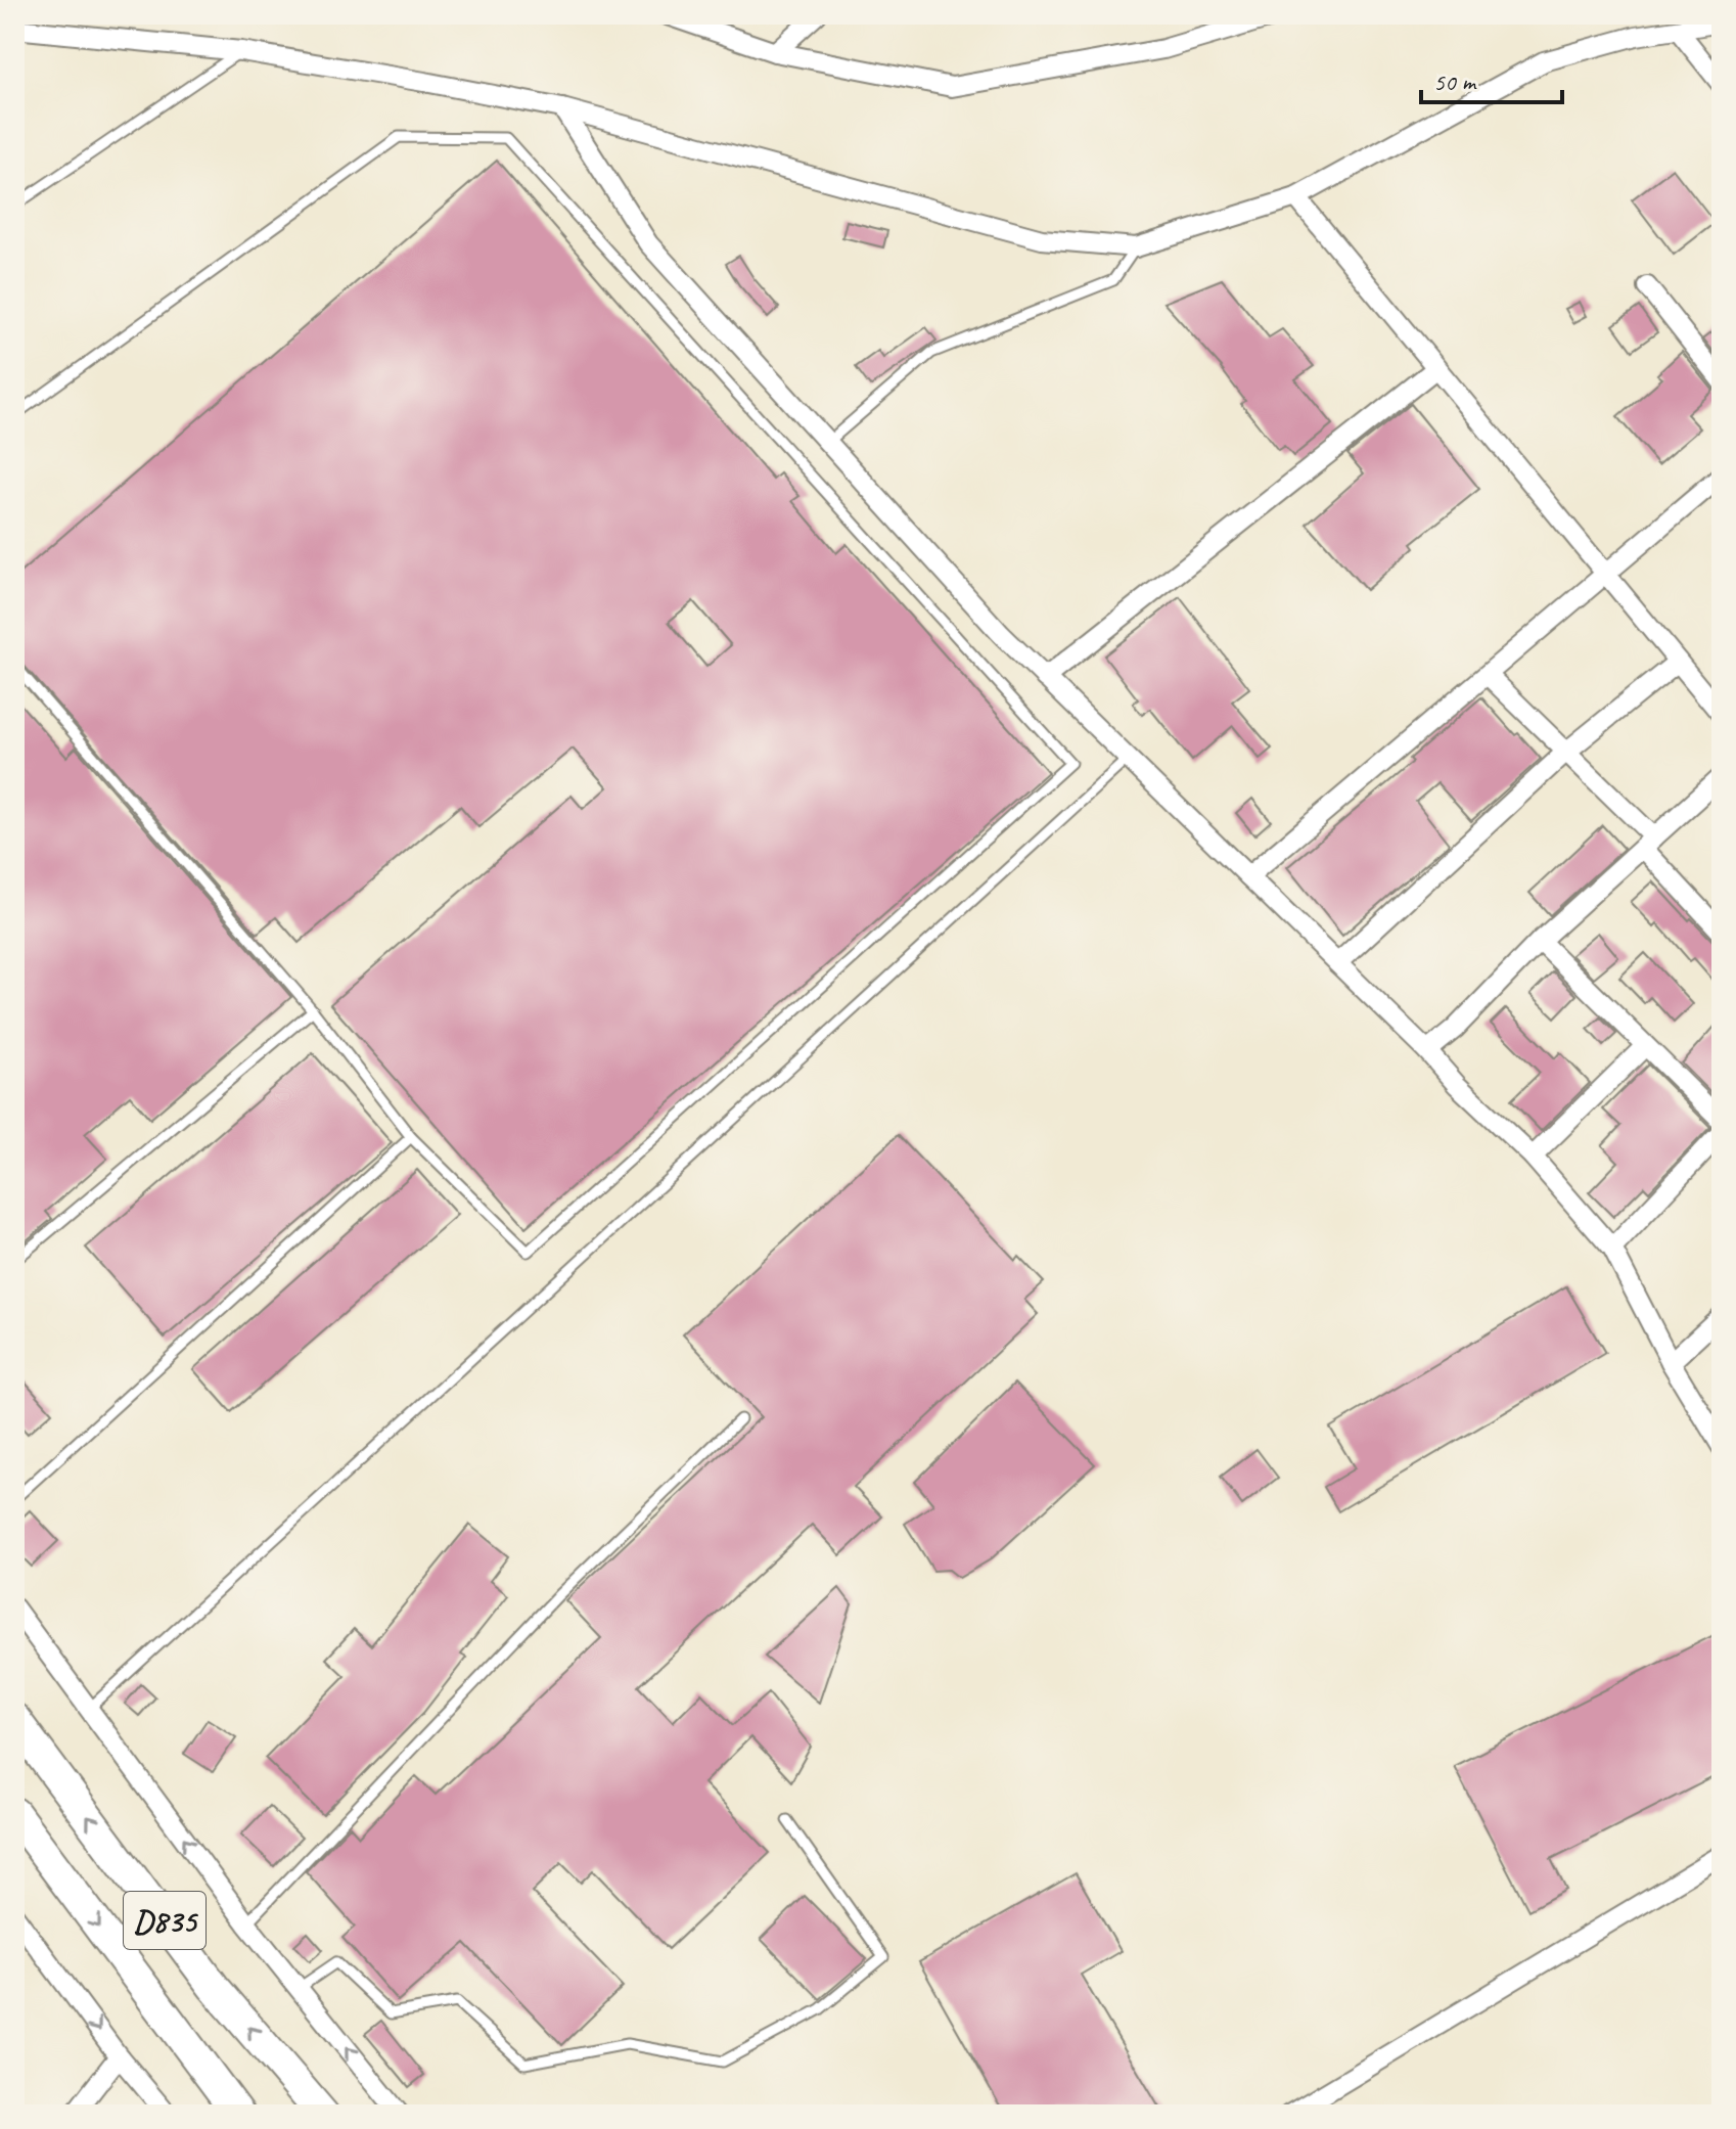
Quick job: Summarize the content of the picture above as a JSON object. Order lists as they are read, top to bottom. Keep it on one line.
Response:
{"streets":{"highway":["D835"]},"scale_bar":"50 m"}
